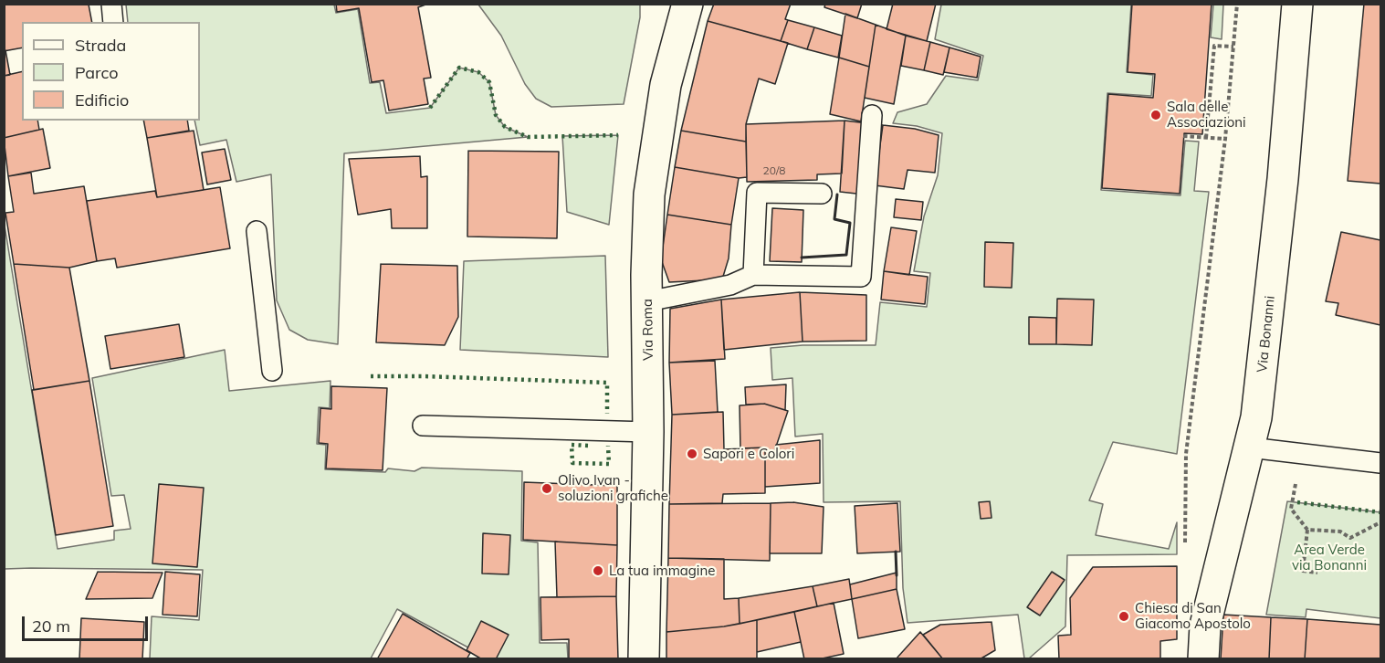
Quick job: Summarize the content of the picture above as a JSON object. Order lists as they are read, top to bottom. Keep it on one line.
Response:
{"streets":{"main road":["Via Roma","Via Bonanni"]},"parks":["Area Verde via Bonanni"],"places":["Sala delle Associazioni","Sapori e Colori","Olivo Ivan - soluzioni grafiche","La tua immagine","Chiesa di San Giacomo Apostolo"],"house_numbers":["20/8"],"legend":["Strada","Parco","Edificio"],"scale_bar":"20 m"}
